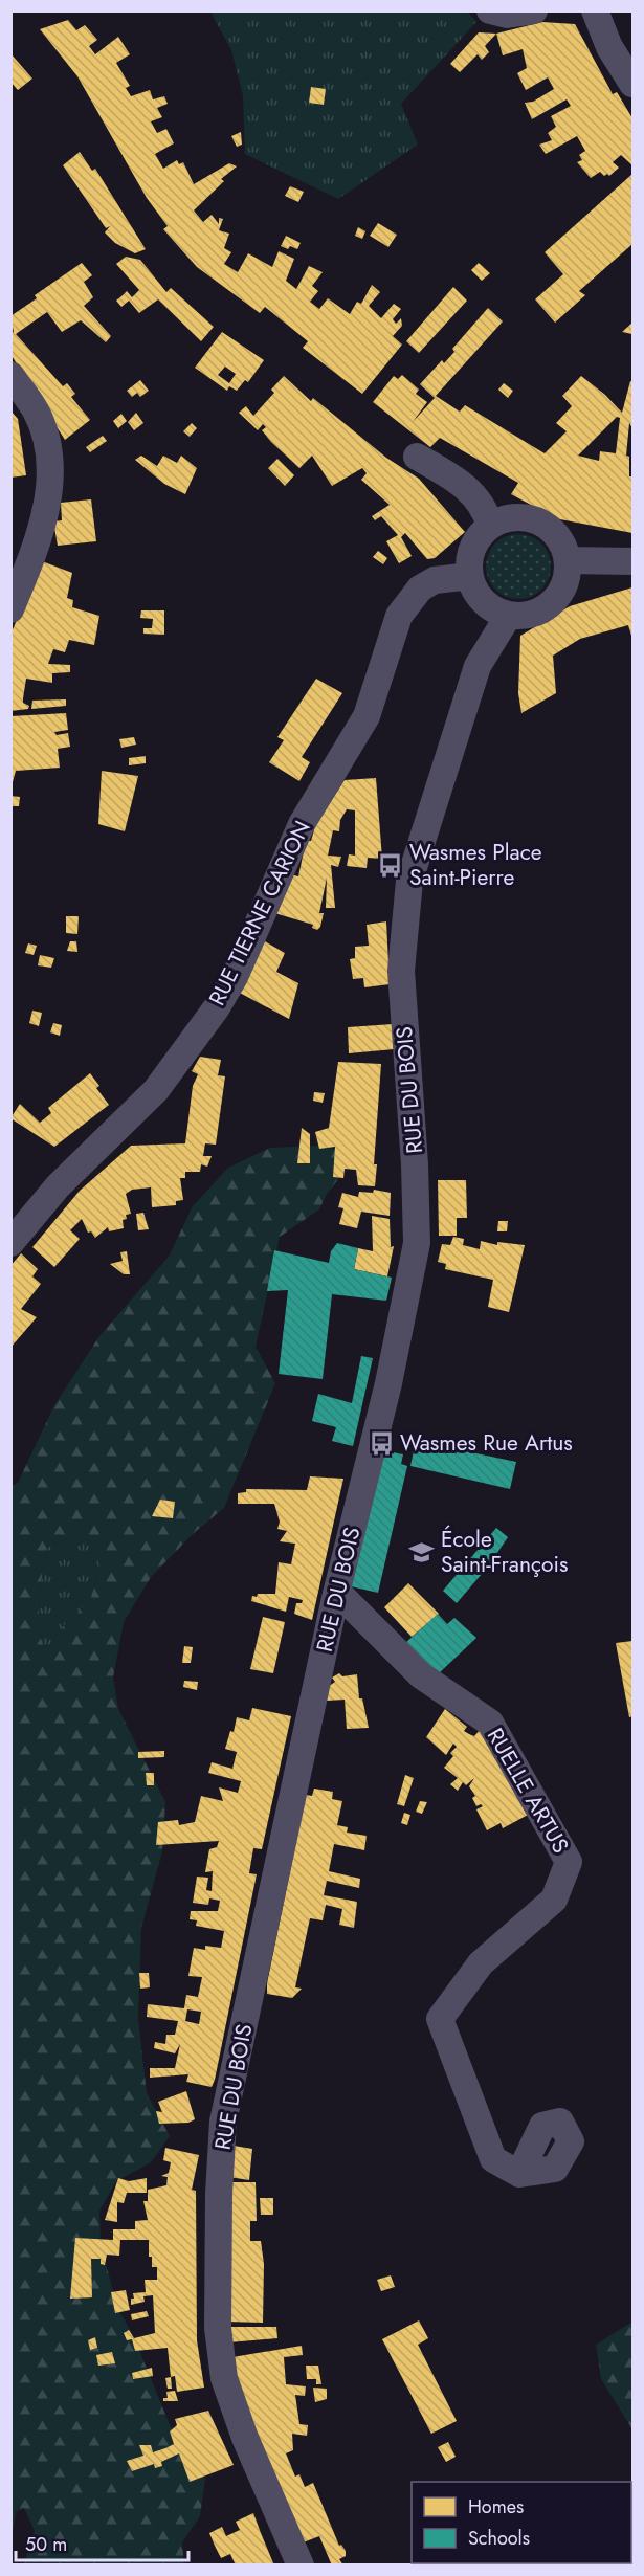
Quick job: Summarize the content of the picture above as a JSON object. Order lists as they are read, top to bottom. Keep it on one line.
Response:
{"streets":{"street":["RUE TIERNE CARION","RUE DU BOIS","RUELLE ARTUS"]},"crossings":[["RUE TIERNE CARION","RUE DU BOIS"],["RUE DU BOIS","RUELLE ARTUS"]],"places":{"bus stop":["Wasmes Place Saint-Pierre","Wasmes Rue Artus"],"school or university":["École Saint-François"]},"legend":["Homes","Schools"],"scale_bar":"50 m"}
